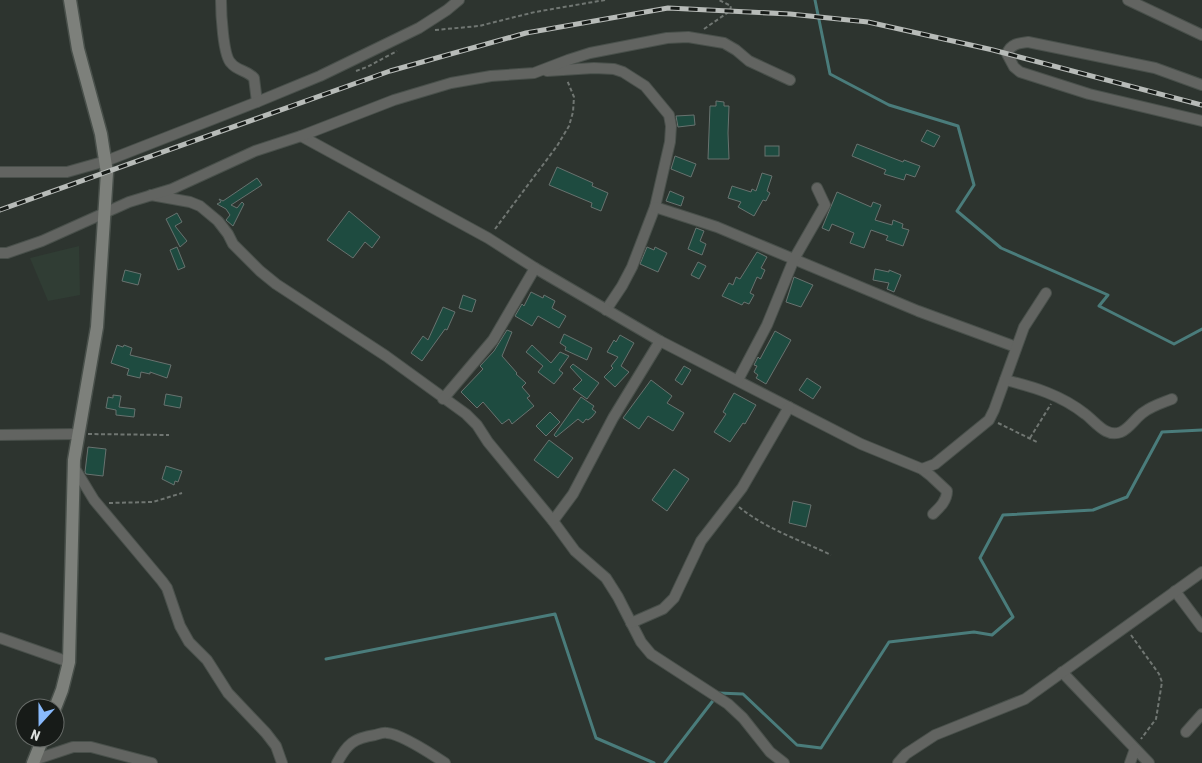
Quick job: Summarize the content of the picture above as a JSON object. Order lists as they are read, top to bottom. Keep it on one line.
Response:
{"north":"bottom"}
